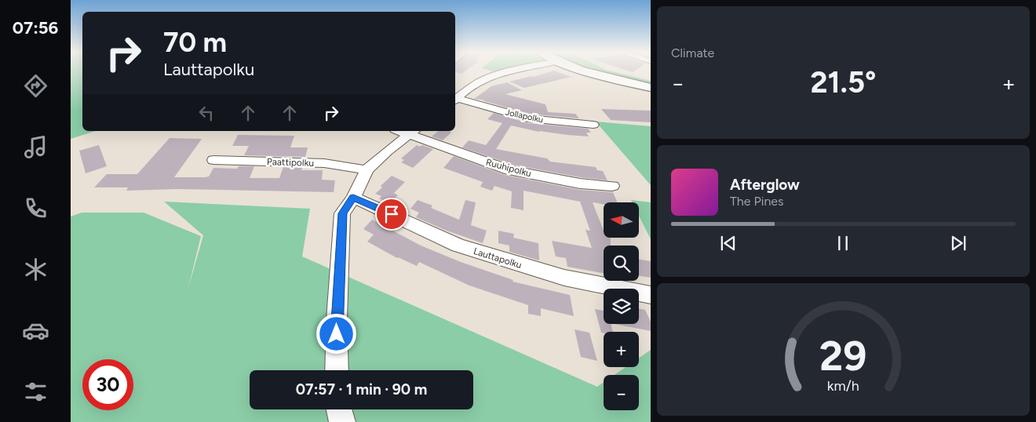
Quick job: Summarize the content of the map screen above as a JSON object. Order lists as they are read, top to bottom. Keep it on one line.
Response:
{"streets":{"street":["Jollapolku","Paattipolku","Ruuhipolku","Lauttapolku"]},"north":"left","page":{"tabs":"07:56","tile":"Climate","turn":["70 m","Lauttapolku"],"heat":["−","21.5°","+"],"song":["Afterglow","The Pines"],"map_buttons":["+","−"],"limit":"30","trip":"07:57 · 1 min · 90 m","gauge":["29","km/h"]}}
